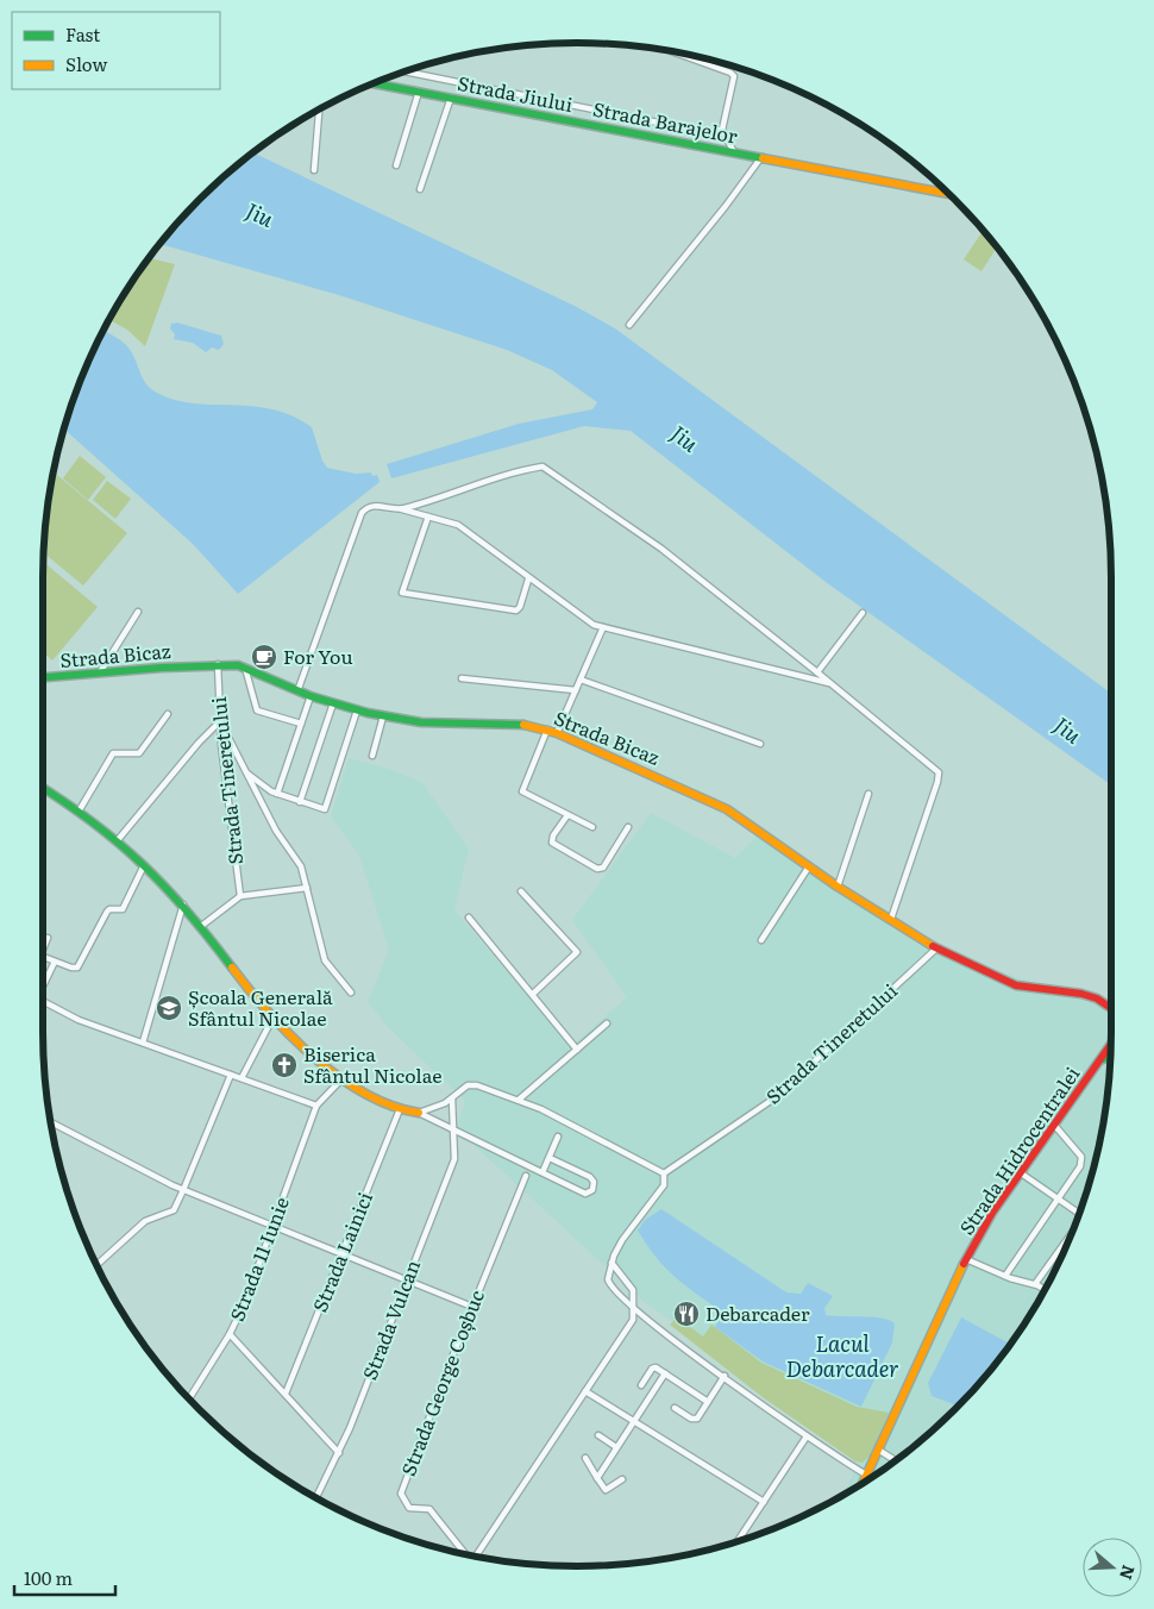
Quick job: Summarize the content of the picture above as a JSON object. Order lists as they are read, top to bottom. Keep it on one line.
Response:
{"streets":{"street":["Strada Jiului","Strada Barajelor","Strada Bicaz","Strada Tineretului","Strada Hidrocentralei","Strada Lainici","Strada 11 Iunie","Strada Vulcan","Strada George Coșbuc"]},"crossings":[["Strada Bicaz","Strada Tineretului"]],"water":["Jiu","Lacul Debarcader"],"places":{"cafe":["For You"],"school or university":["Școala Generală Sfântul Nicolae"],"church":["Biserica Sfântul Nicolae"],"restaurant":["Debarcader"]},"legend":["Fast","Slow"],"scale_bar":"100 m","north":"right"}
